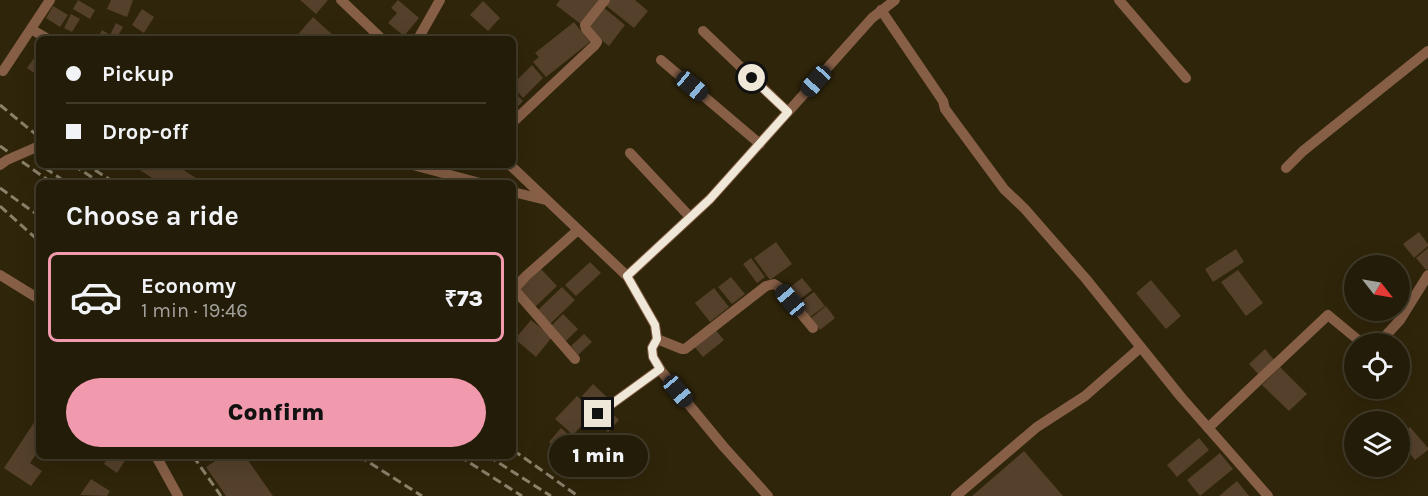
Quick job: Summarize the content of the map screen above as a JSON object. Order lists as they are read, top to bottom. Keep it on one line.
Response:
{"north":"bottom right","page":{"banner":["Pickup","Drop-off"],"heading":"Choose a ride","list":[{"name":"Economy","note":"1 min · 19:46","value":"₹73"}],"buttons":"Confirm","bubble":"1 min"}}
